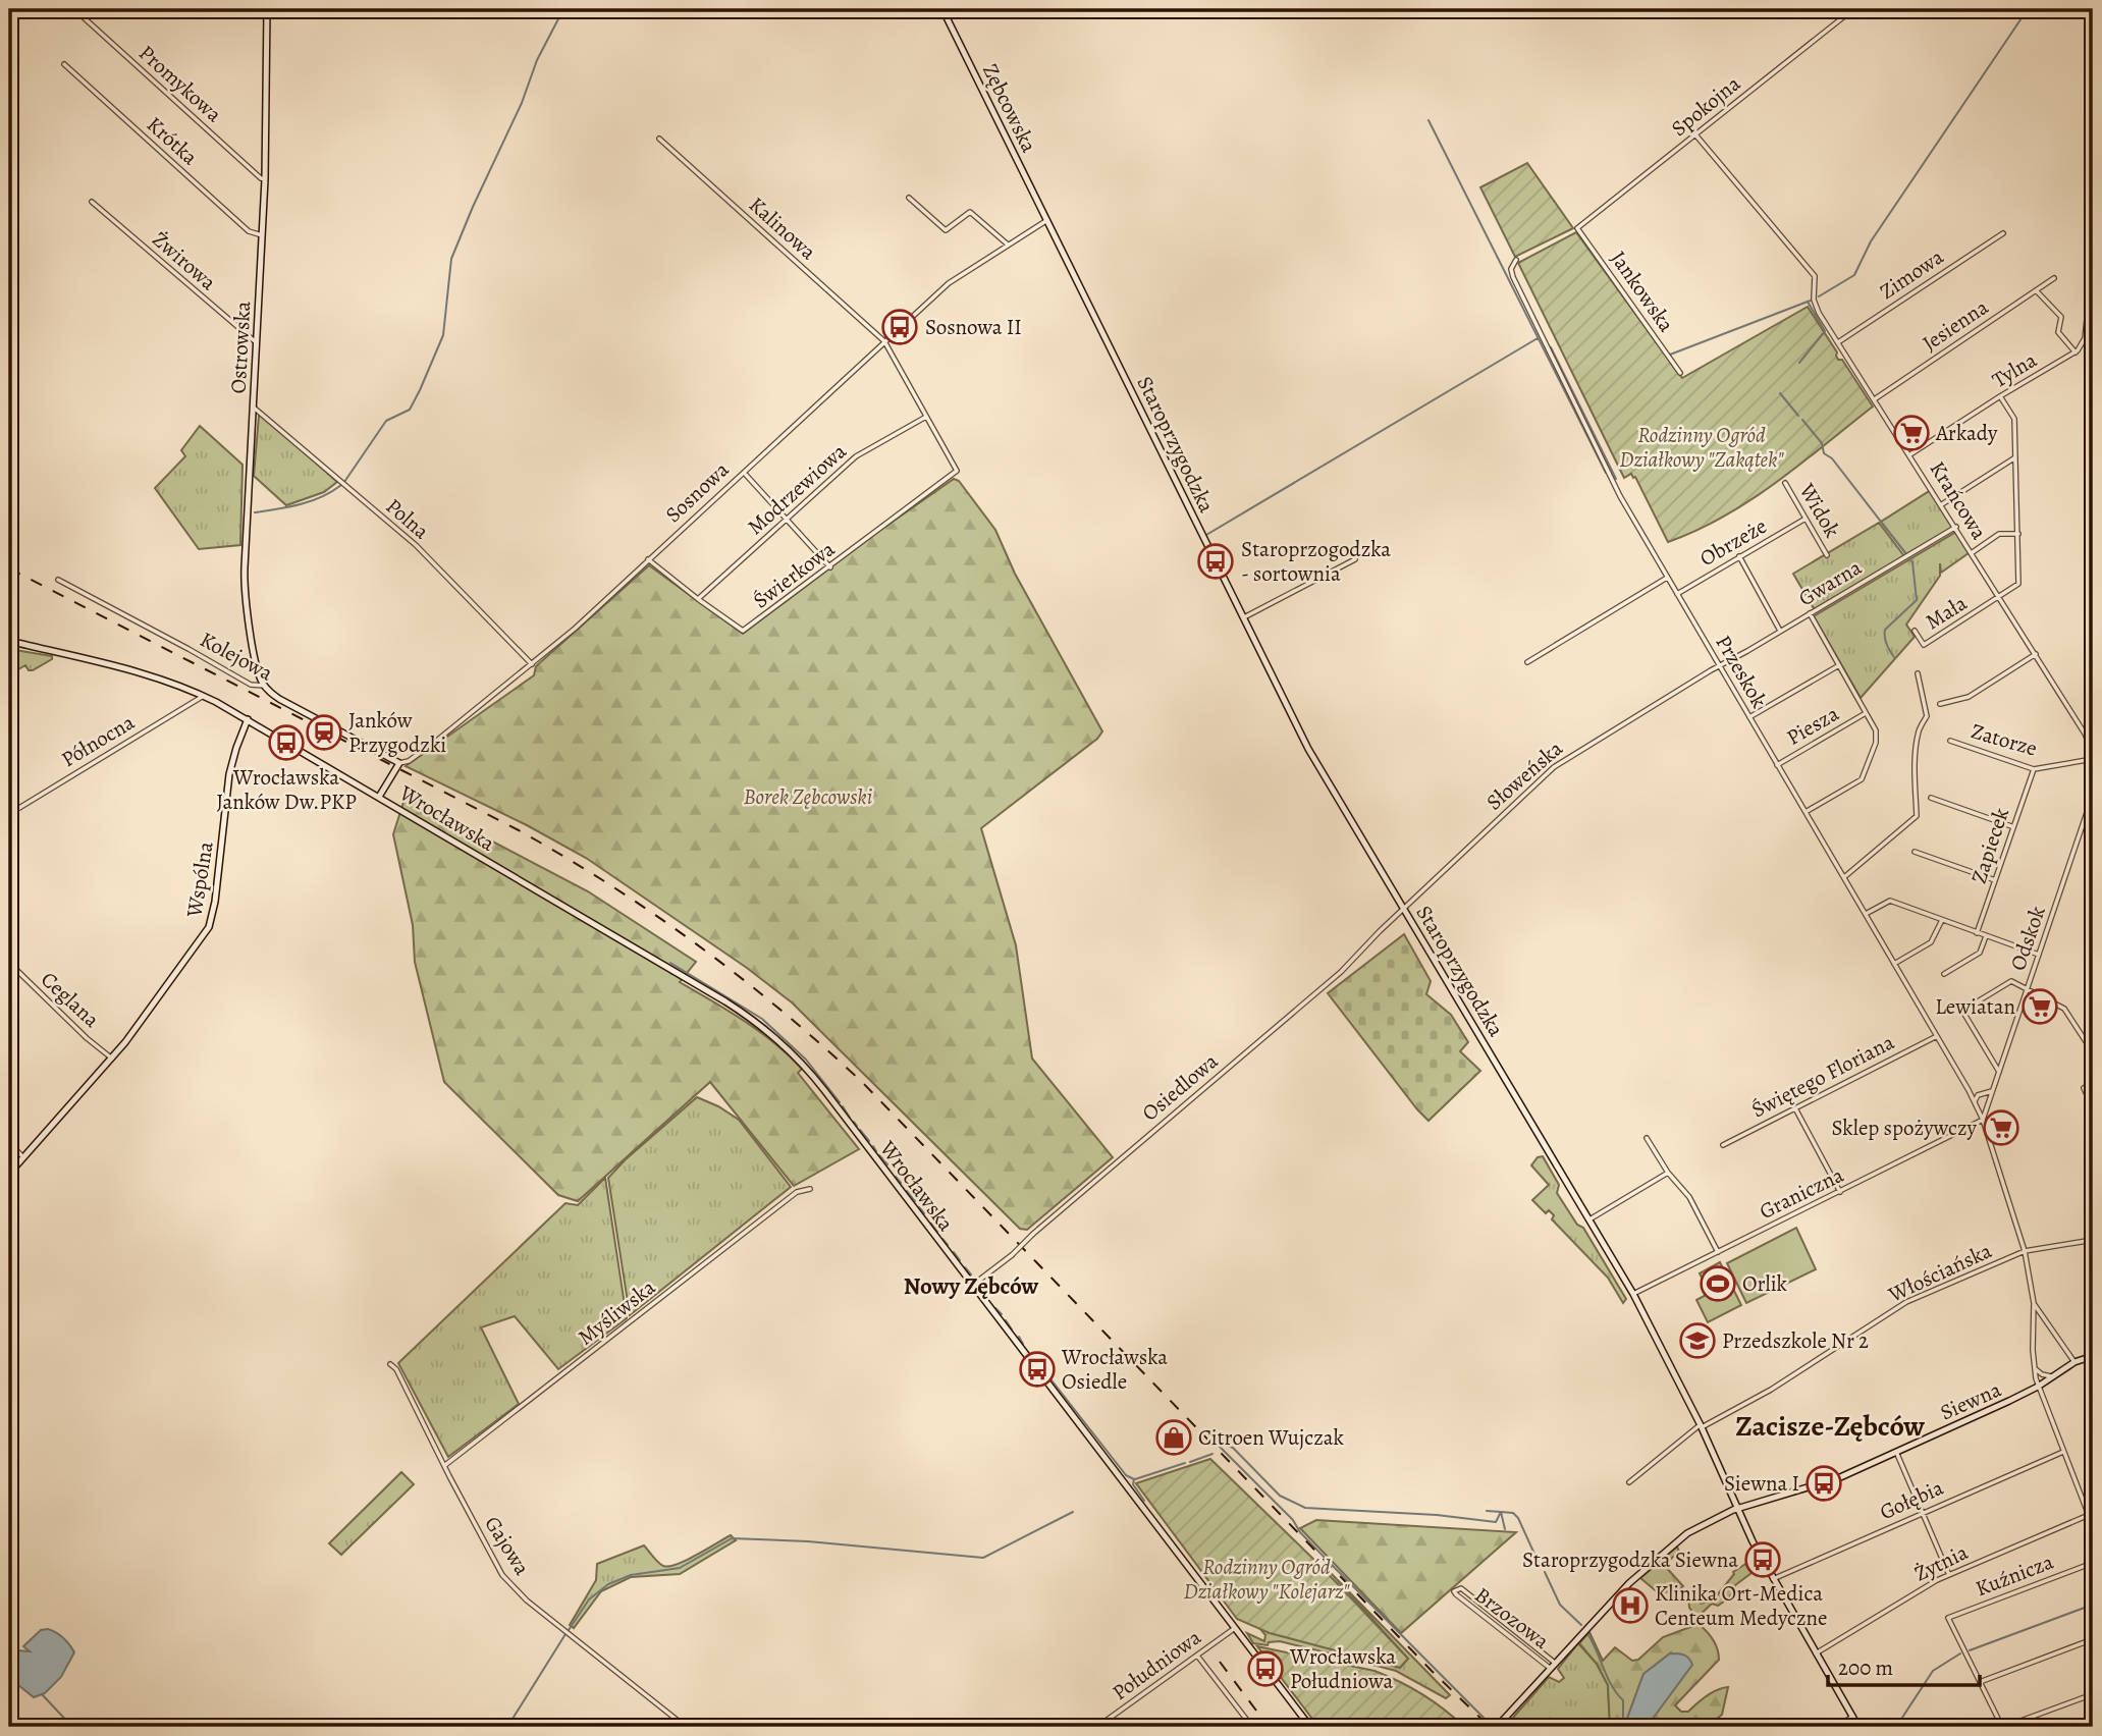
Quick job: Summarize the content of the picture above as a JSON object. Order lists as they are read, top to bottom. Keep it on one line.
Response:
{"streets":{"street":["Promykowa","Spokojna","Zębcowska","Krótka","Kalinowa","Żwirowa","Zimowa","Jankowska","Jesienna","Ostrowska","Tylna","Staroprzygodzka","Modrzewiowa","Sosnowa","Krańcowa","Widok","Polna","Obrzeże","Świerkowa","Gwarna","Mała","Kolejowa","Przeskok","Piesza","Zatorze","Północna","Słoweńska","Wrocławska","Zapiecek","Wspólna","Odskok","Ceglana","Świętego Floriana","Osiedlowa","Graniczna","Włościańska","Myśliwska","Siewna","Gołębia","Gajowa","Żytnia","Kuźnicza","Brzozowa","Południowa"]},"crossings":[["Promykowa","Ostrowska"],["Spokojna","Jankowska"],["Spokojna","Krańcowa"],["Zębcowska","Staroprzygodzka"],["Zębcowska","Sosnowa"],["Krótka","Ostrowska"],["Kalinowa","Modrzewiowa"],["Kalinowa","Sosnowa"],["Kalinowa","Świerkowa"],["Żwirowa","Ostrowska"],["Zimowa","Krańcowa"],["Jesienna","Krańcowa"],["Ostrowska","Polna"],["Ostrowska","Kolejowa"],["Tylna","Krańcowa"],["Staroprzygodzka","Sosnowa"],["Staroprzygodzka","Słoweńska"],["Staroprzygodzka","Osiedlowa"],["Staroprzygodzka","Graniczna"],["Staroprzygodzka","Włościańska"],["Staroprzygodzka","Siewna"],["Staroprzygodzka","Gołębia"],["Staroprzygodzka","Żytnia"],["Staroprzygodzka","Brzozowa"],["Modrzewiowa","Świerkowa"],["Sosnowa","Polna"],["Sosnowa","Świerkowa"],["Sosnowa","Kolejowa"],["Sosnowa","Wrocławska"],["Krańcowa","Gwarna"],["Krańcowa","Mała"],["Widok","Obrzeże"],["Obrzeże","Przeskok"],["Gwarna","Przeskok"],["Gwarna","Piesza"],["Gwarna","Słoweńska"],["Przeskok","Piesza"],["Przeskok","Słoweńska"],["Przeskok","Odskok"],["Przeskok","Świętego Floriana"],["Przeskok","Graniczna"],["Przeskok","Włościańska"],["Przeskok","Siewna"],["Zatorze","Zapiecek"],["Słoweńska","Osiedlowa"],["Wrocławska","Wspólna"],["Wrocławska","Osiedlowa"],["Wrocławska","Południowa"],["Wspólna","Ceglana"],["Odskok","Graniczna"],["Myśliwska","Gajowa"],["Siewna","Brzozowa"]],"districts":["Nowy Zębców","Zacisze-Zębców"],"parks":["Rodzinny Ogród Działkowy \"Zakątek\"","Borek Zębcowski","Rodzinny Ogród Działkowy \"Kolejarz\""],"places":{"bus stop":["Sosnowa II","Staroprzogodzka - sortownia","Wrocławska Janków Dw.PKP","Wrocławska Osiedle","Siewna I","Staroprzygodzka Siewna","Wrocławska Południowa"],"supermarket":["Arkady","Lewiatan","Sklep spożywczy"],"station":["Janków Przygodzki"],"sports":["Orlik"],"school or university":["Przedszkole Nr 2"],"shop":["Citroen Wujczak"],"hospital":["Klinika Ort-Medica Centeum Medyczne"]},"scale_bar":"200 m"}
